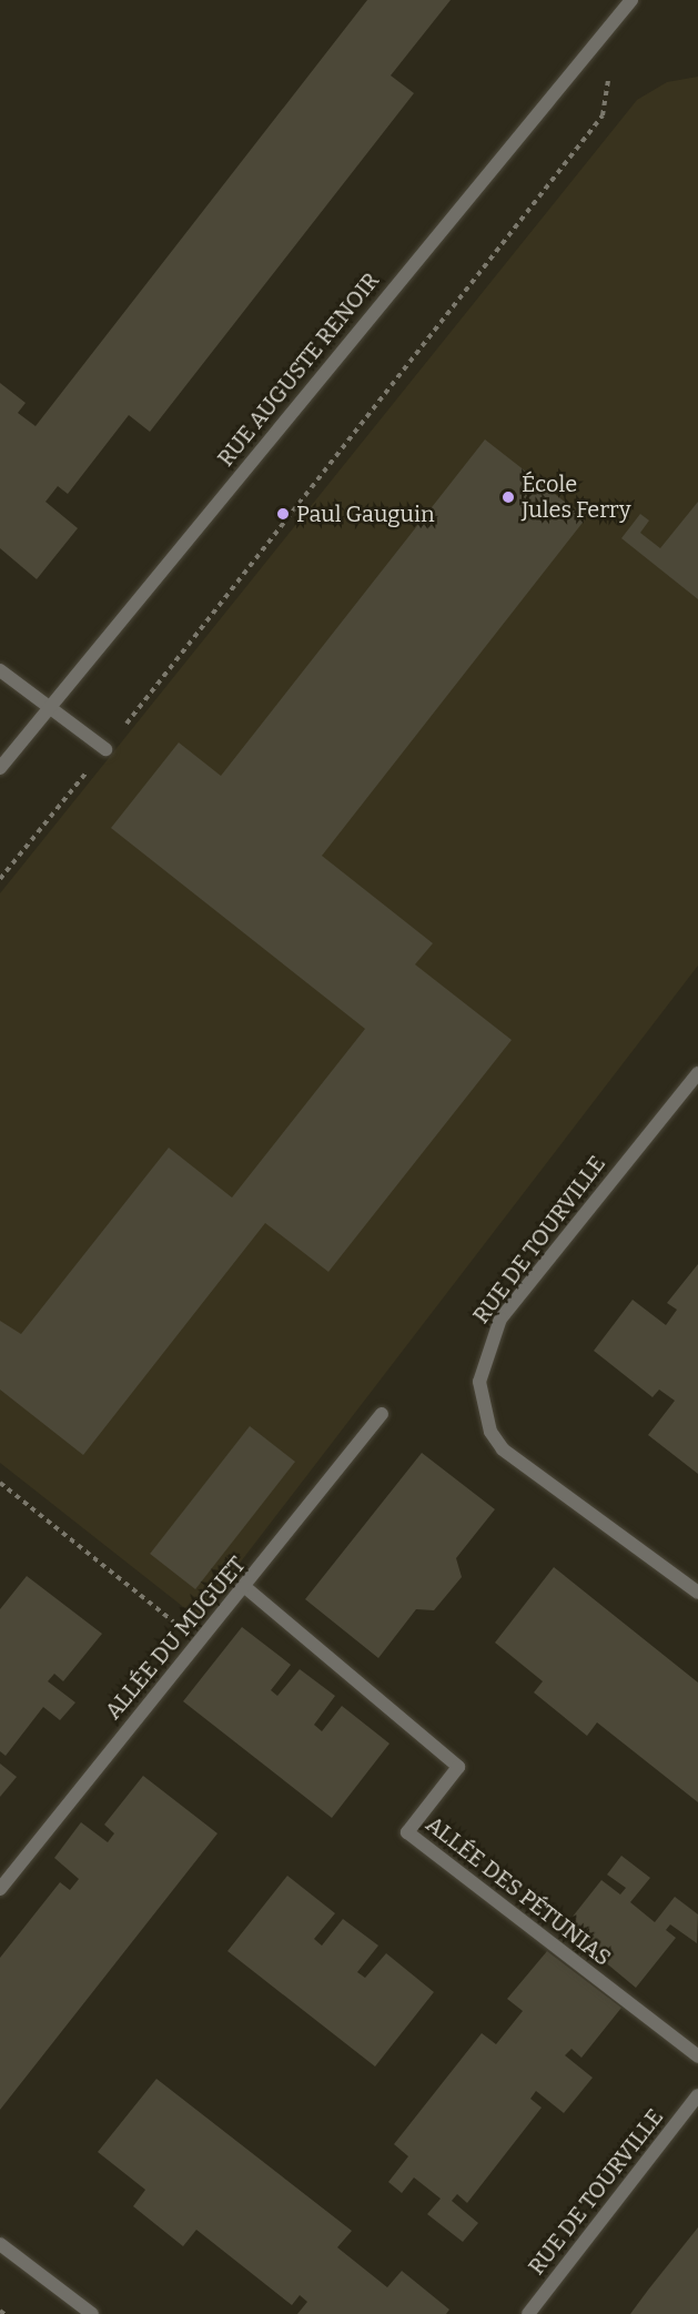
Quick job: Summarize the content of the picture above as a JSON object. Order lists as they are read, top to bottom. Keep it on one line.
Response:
{"streets":{"street":["RUE AUGUSTE RENOIR","RUE DE TOURVILLE","ALLÉE DU MUGUET","ALLÉE DES PÉTUNIAS"]},"crossings":[["ALLÉE DU MUGUET","ALLÉE DES PÉTUNIAS"]],"places":["École Jules Ferry","Paul Gauguin"]}
